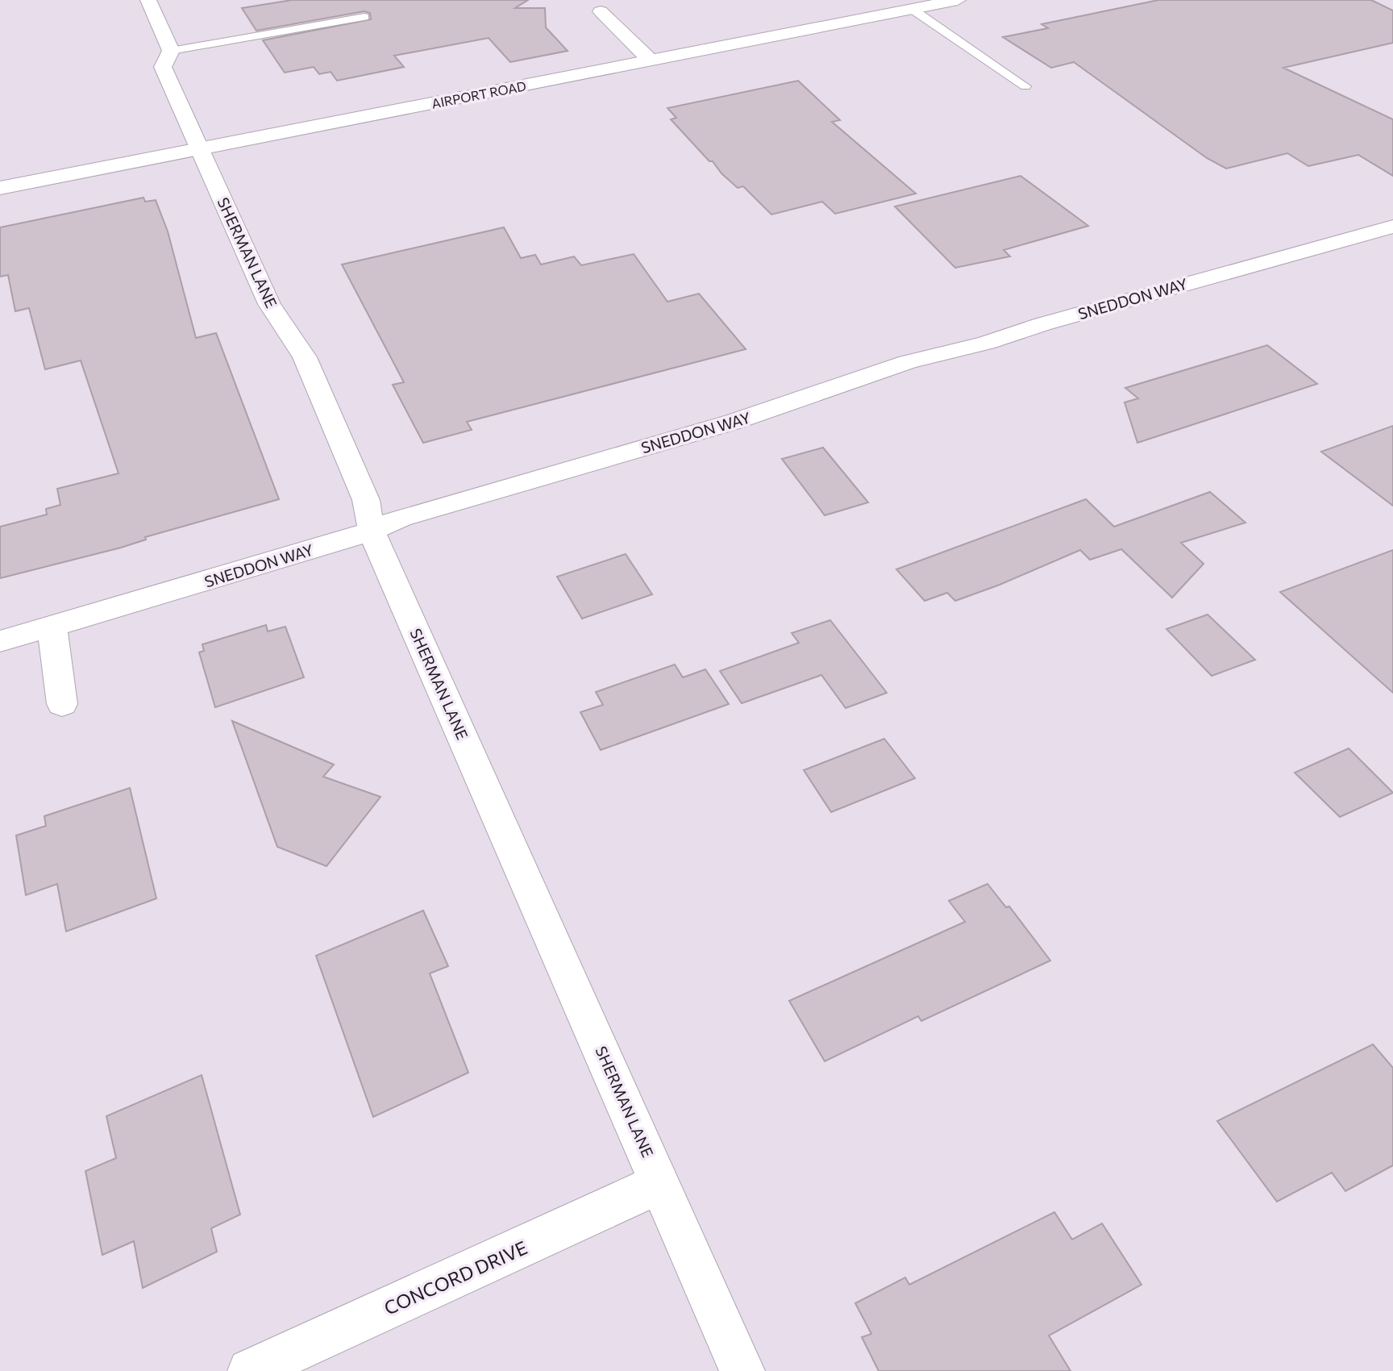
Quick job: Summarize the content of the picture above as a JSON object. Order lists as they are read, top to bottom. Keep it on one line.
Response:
{"streets":{"street":["AIRPORT ROAD","SHERMAN LANE","SNEDDON WAY","CONCORD DRIVE"]},"crossings":[["AIRPORT ROAD","SHERMAN LANE"],["SHERMAN LANE","SNEDDON WAY"],["SHERMAN LANE","CONCORD DRIVE"]]}
